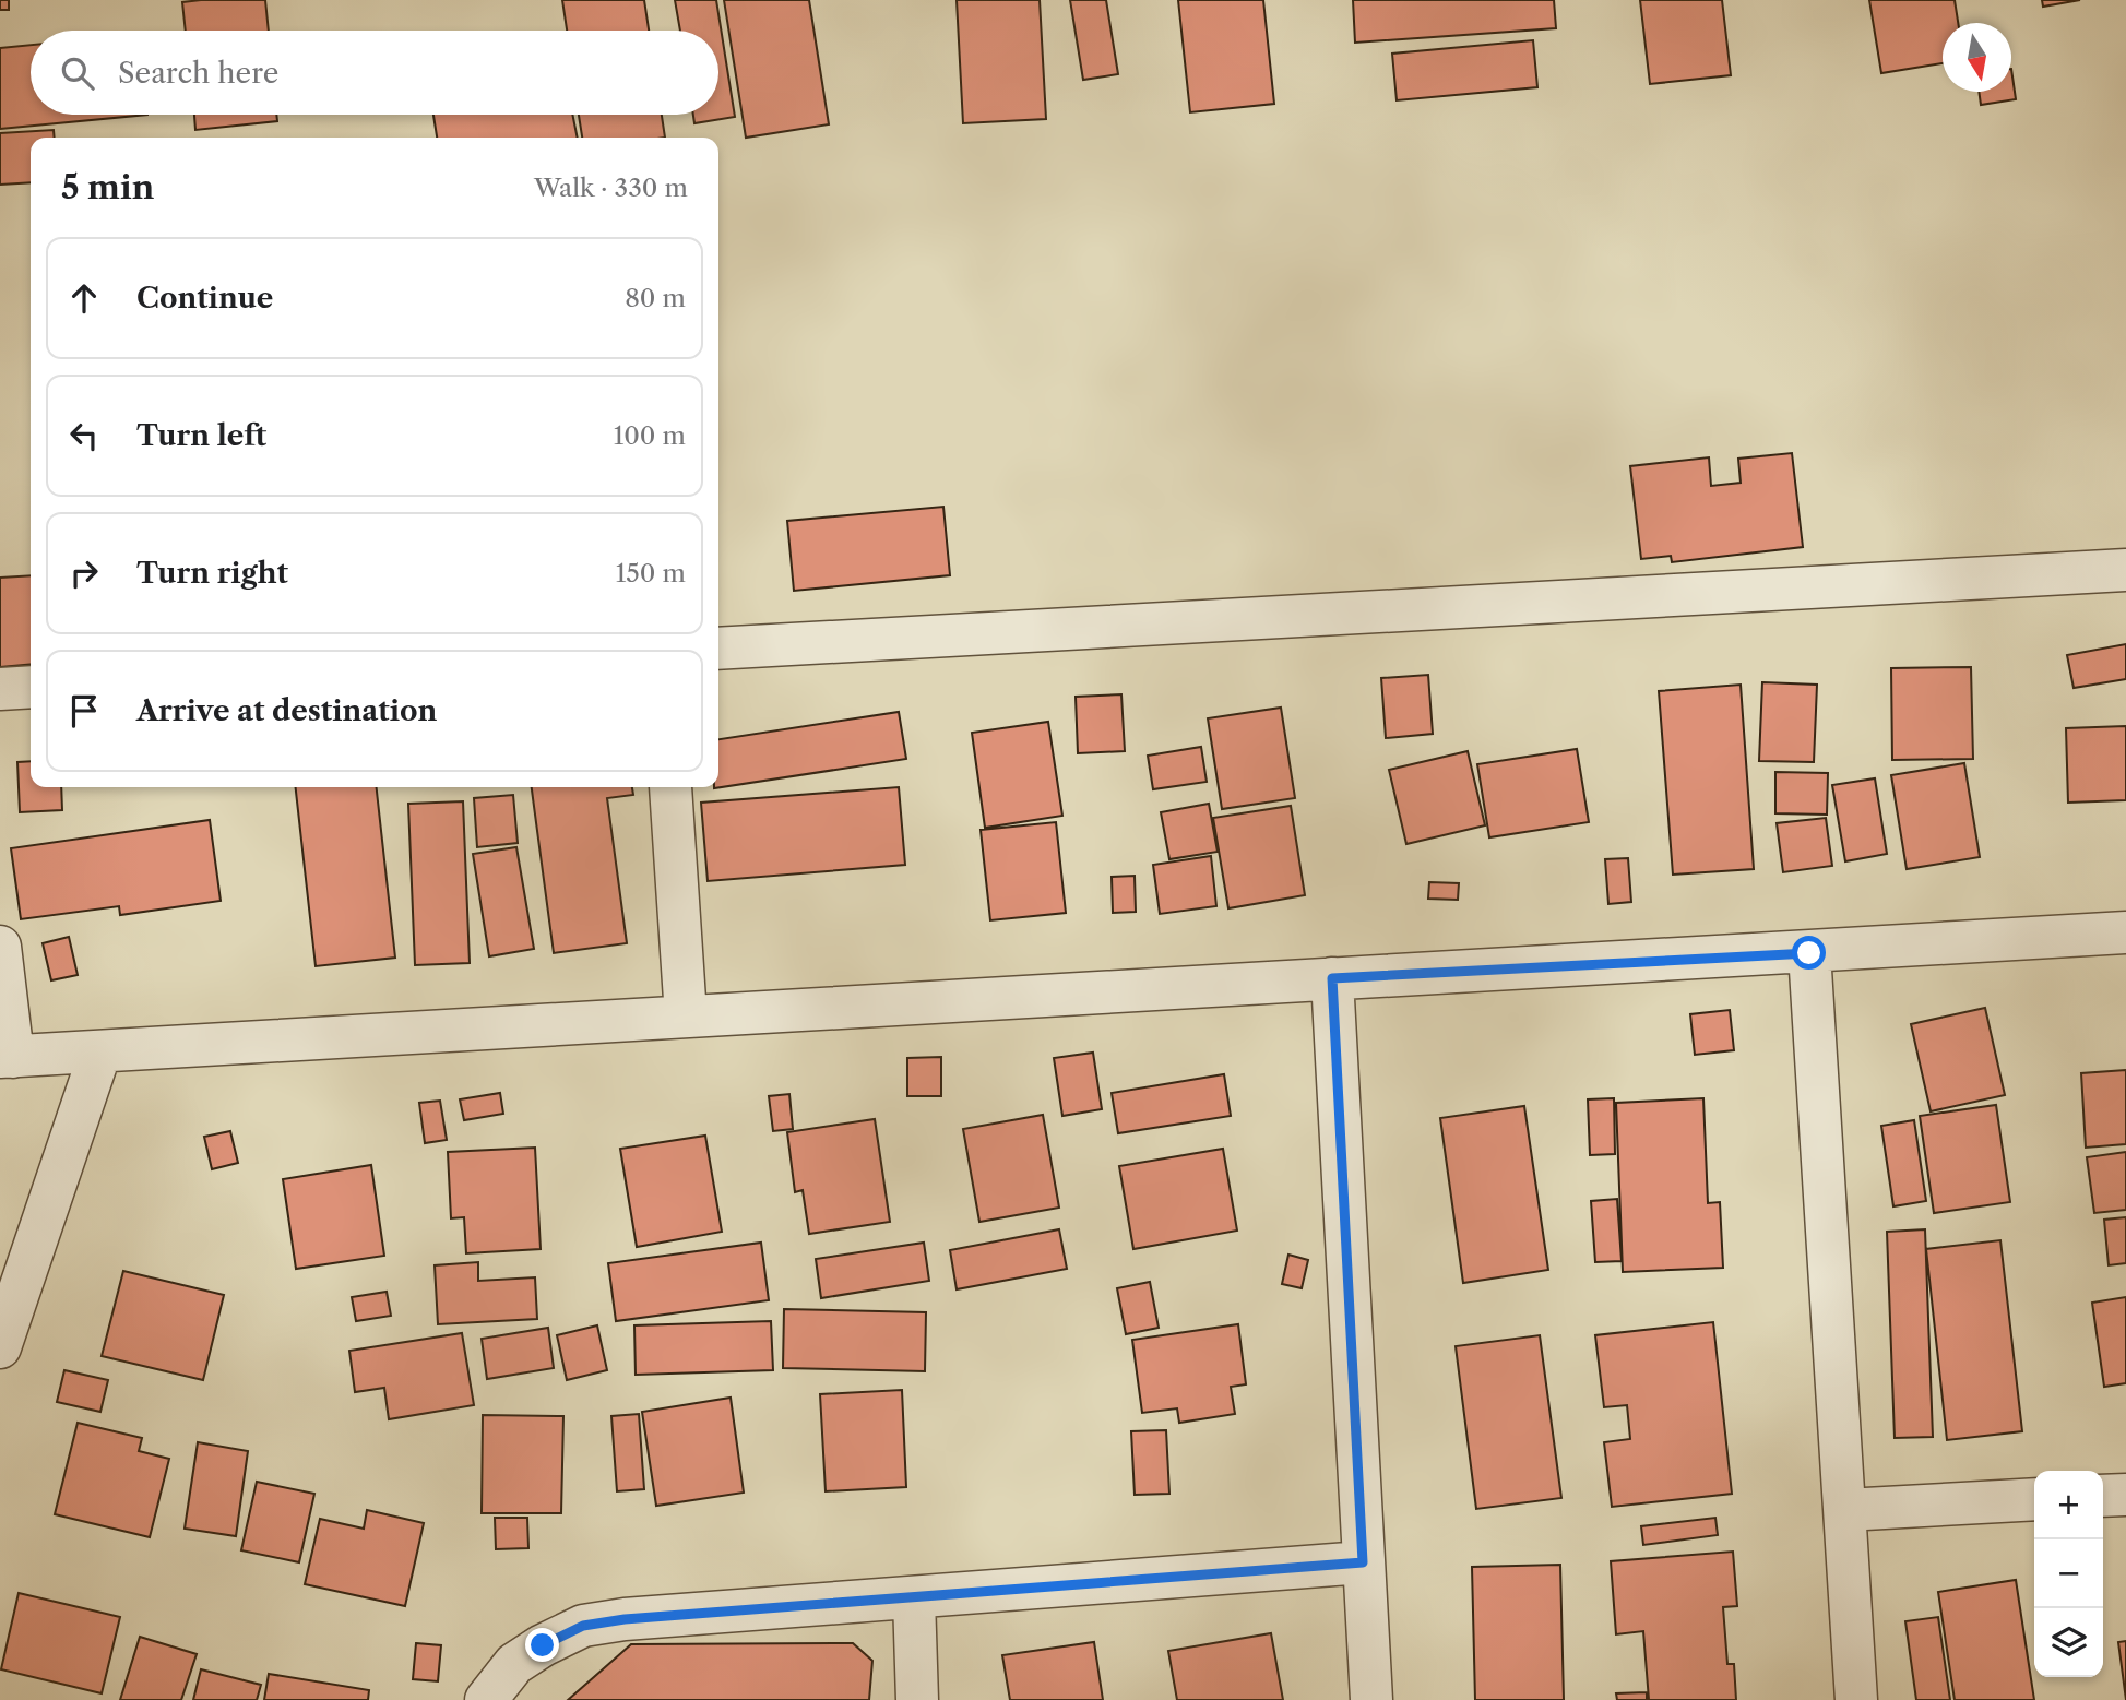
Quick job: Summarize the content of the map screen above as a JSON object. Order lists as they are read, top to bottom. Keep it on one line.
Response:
{"north":"bottom","page":{"search":"Search here","heading":["5 min","Walk · 330 m"],"list":[["Continue","80 m"],["Turn left","100 m"],["Turn right","150 m"],"Arrive at destination"],"map_buttons":["+","−"]}}
